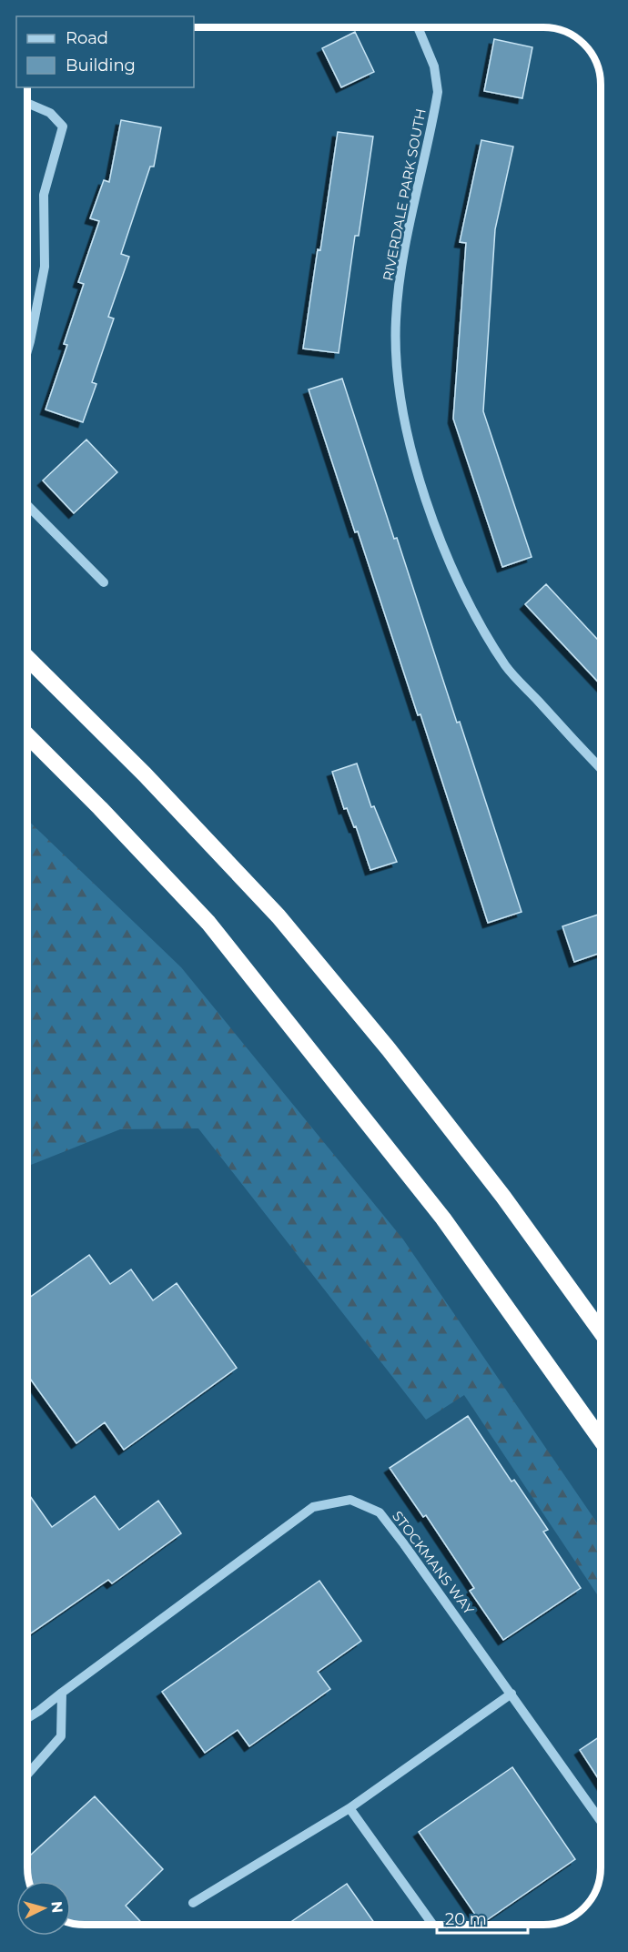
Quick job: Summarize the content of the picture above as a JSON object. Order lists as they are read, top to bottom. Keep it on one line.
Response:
{"streets":{"street":["RIVERDALE PARK SOUTH","STOCKMANS WAY"]},"legend":["Road","Building"],"scale_bar":"20 m","north":"right"}
